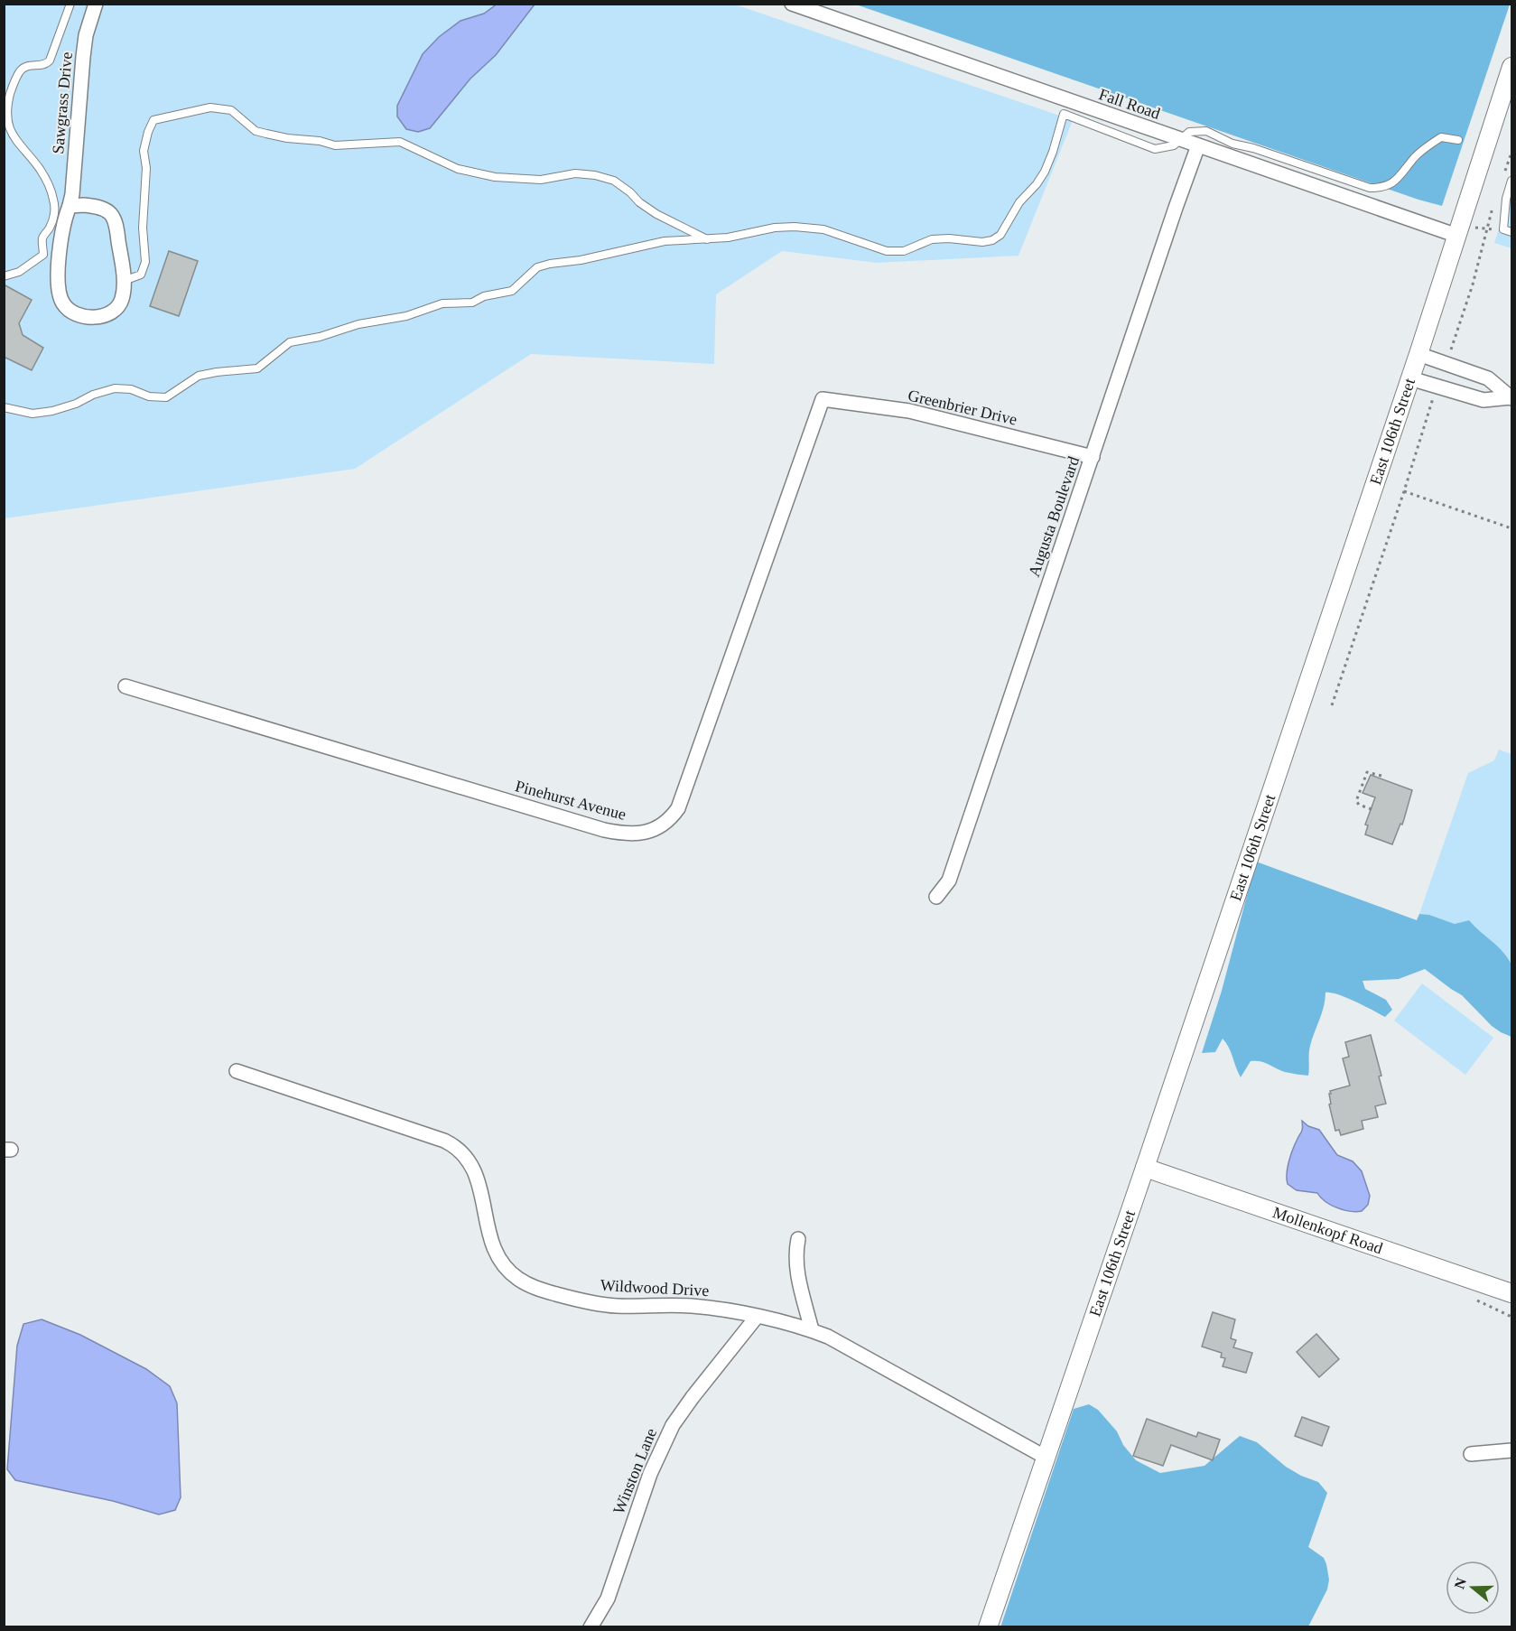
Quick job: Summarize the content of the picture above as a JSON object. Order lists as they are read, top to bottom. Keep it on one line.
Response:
{"streets":{"street":["Sawgrass Drive","Fall Road","Greenbrier Drive","East 106th Street","Augusta Boulevard","Pinehurst Avenue","Mollenkopf Road","Wildwood Drive","Winston Lane"]},"crossings":[["Fall Road","East 106th Street"],["Fall Road","Augusta Boulevard"],["Greenbrier Drive","Augusta Boulevard"],["Greenbrier Drive","Pinehurst Avenue"],["East 106th Street","Mollenkopf Road"],["East 106th Street","Wildwood Drive"],["Wildwood Drive","Winston Lane"]],"north":"left"}
